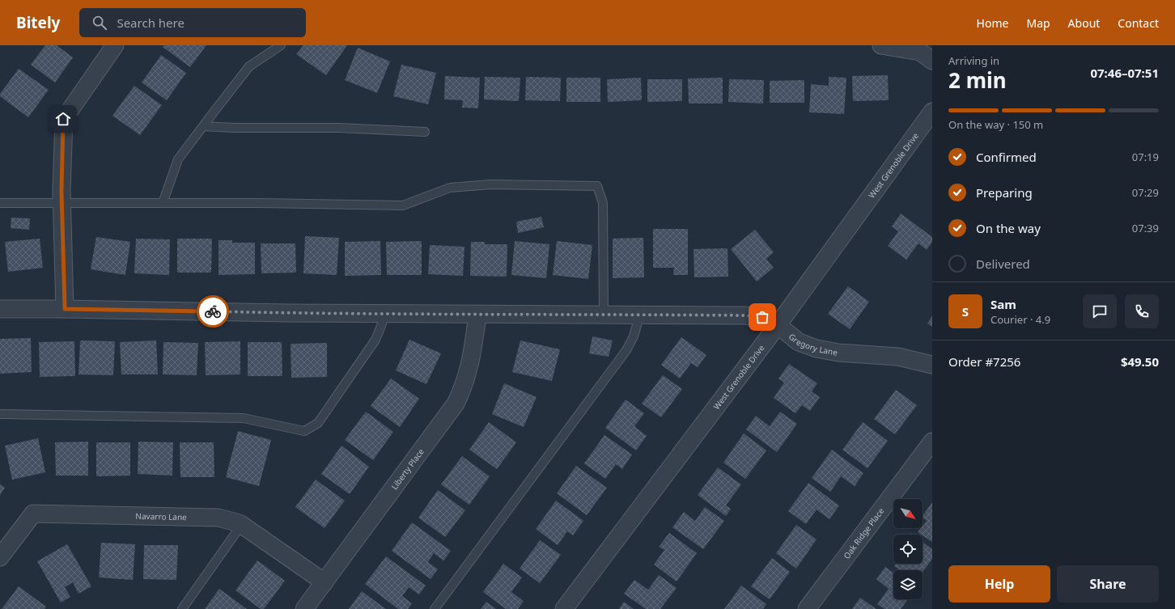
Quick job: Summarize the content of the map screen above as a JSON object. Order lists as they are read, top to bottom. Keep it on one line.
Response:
{"streets":{"street":["West Grenoble Drive","Gregory Lane","Liberty Place","Navarro Lane","Oak Ridge Place"]},"crossings":[["West Grenoble Drive","Gregory Lane"],["Gregory Lane","Liberty Place"],["Liberty Place","Navarro Lane"]],"north":"bottom right","page":{"header":"Bitely","search":"Search here","nav":["Home","Map","About","Contact"],"heading":["2 min","Arriving in","07:46–07:51"],"panel":["Sam","Courier · 4.9","Order #7256","$49.50"],"bar":"On the way · 150 m","list":[["Confirmed","07:19"],["Preparing","07:29"],["On the way","07:39"],"Delivered"],"round":"S","buttons":["Help","Share"]}}
